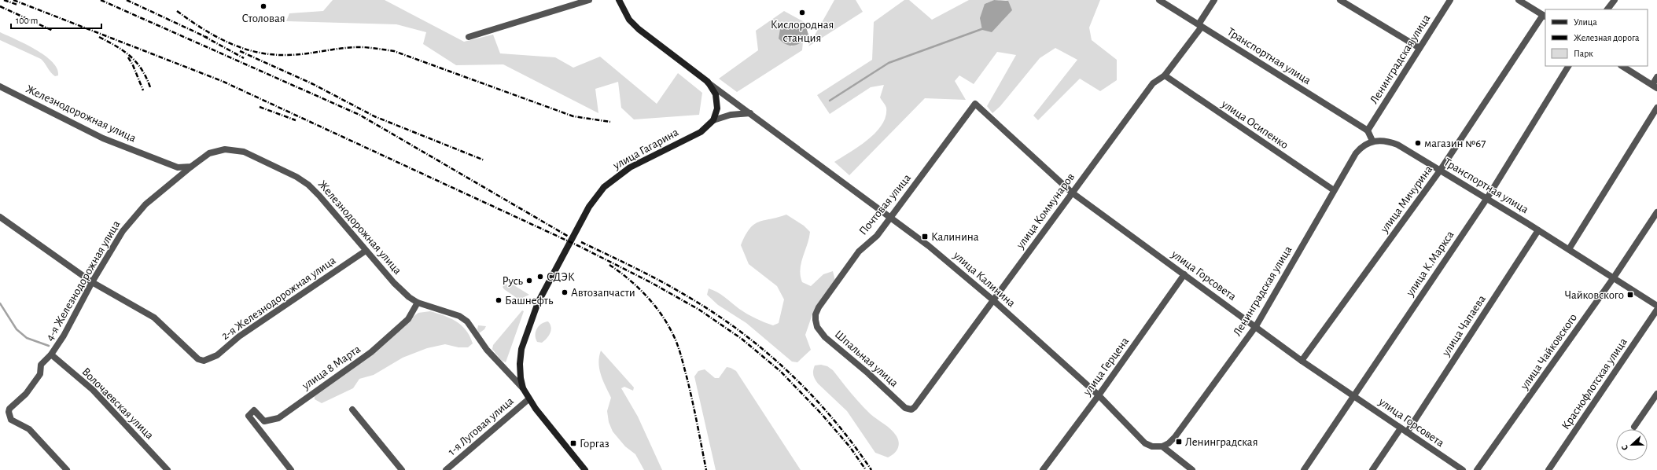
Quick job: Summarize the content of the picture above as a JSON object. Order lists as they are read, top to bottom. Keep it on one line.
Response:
{"streets":{"main road":["улица Гагарина"],"street":["Транспортная улица","Ленинградская улица","Железнодорожная улица","улица Осипенко","улица Мичурина","Почтовая улица","улица Коммунаров","улица К.Маркса","улица Горсовета","улица Калинина","4-я Железнодорожная улица","2-я Железнодорожная улица","улица Чапаева","улица Чайковского","Шпальная улица","улица Герцена","улица 8 Марта","Краснофлотская улица","Волочаевская улица","1-я Луговая улица"]},"crossings":[["Транспортная улица","Ленинградская улица"],["Транспортная улица","улица Мичурина"],["Транспортная улица","улица Коммунаров"],["Транспортная улица","улица К.Маркса"],["Транспортная улица","улица Чапаева"],["Транспортная улица","улица Чайковского"],["Ленинградская улица","улица Осипенко"],["Ленинградская улица","улица Горсовета"],["Ленинградская улица","улица Калинина"],["Железнодорожная улица","улица Гагарина"],["Железнодорожная улица","4-я Железнодорожная улица"],["Железнодорожная улица","2-я Железнодорожная улица"],["Железнодорожная улица","улица 8 Марта"],["улица Осипенко","улица Коммунаров"],["улица Гагарина","1-я Луговая улица"],["улица Мичурина","улица Горсовета"],["Почтовая улица","улица Горсовета"],["Почтовая улица","улица Калинина"],["Почтовая улица","Шпальная улица"],["улица Коммунаров","улица Горсовета"],["улица Коммунаров","улица Калинина"],["улица Коммунаров","Шпальная улица"],["улица К.Маркса","улица Горсовета"],["улица Горсовета","улица Чапаева"],["улица Горсовета","улица Герцена"],["улица Калинина","улица Герцена"],["4-я Железнодорожная улица","2-я Железнодорожная улица"],["4-я Железнодорожная улица","Волочаевская улица"]],"places":{"other":["Столовая","Кислородная станция","магазин №67","СДЭК","Русь","Автозапчасти","Башнефть"],"transit":["Калинина","Чайковского","Ленинградская","Горгаз"]},"legend":["Улица","Железная дорога","Парк"],"scale_bar":"100 m","north":"left"}
